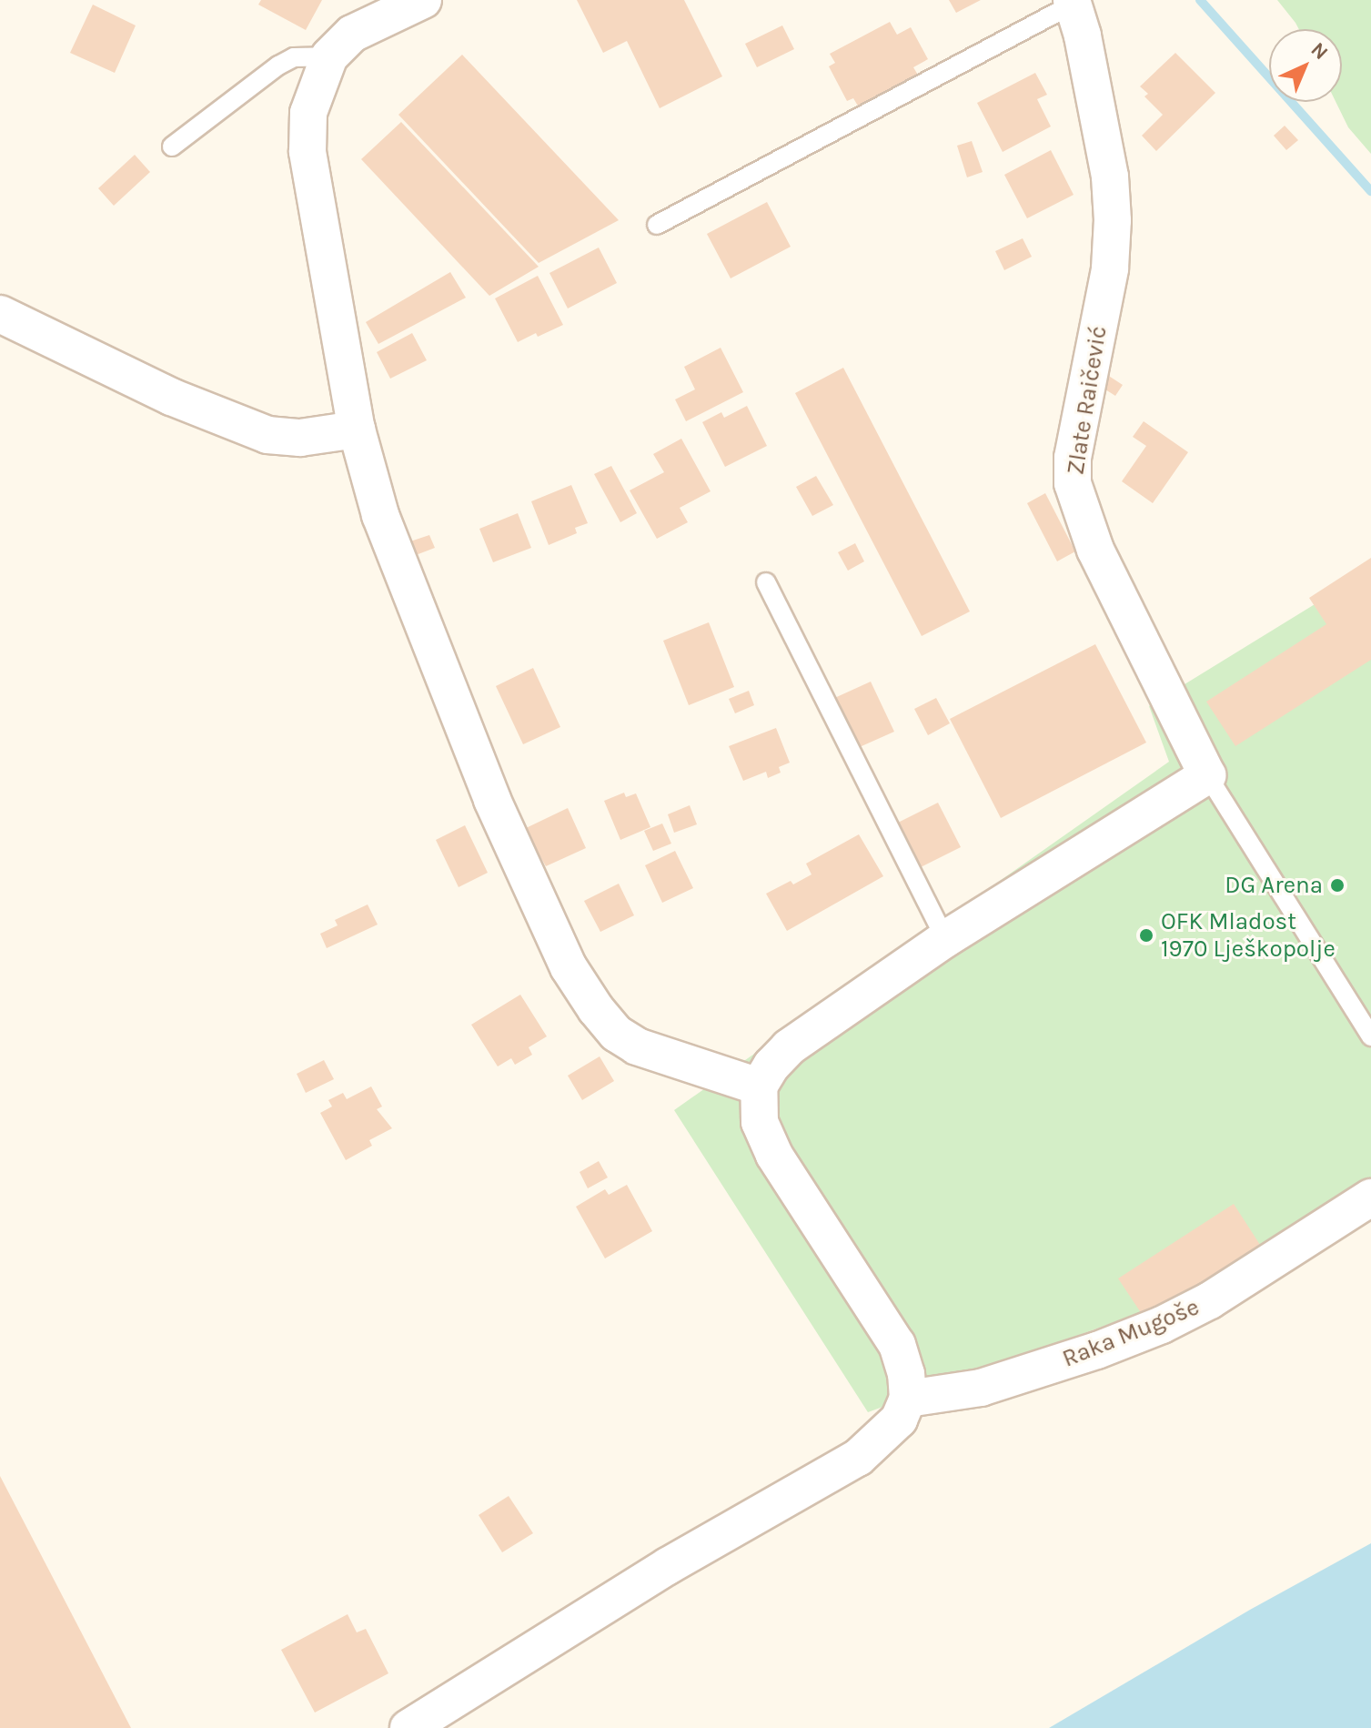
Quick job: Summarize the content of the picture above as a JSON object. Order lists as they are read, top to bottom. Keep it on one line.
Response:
{"streets":{"street":["Zlate Raičević","Raka Mugoše"]},"places":["DG Arena","OFK Mladost 1970 Lješkopolje"],"north":"top right"}
